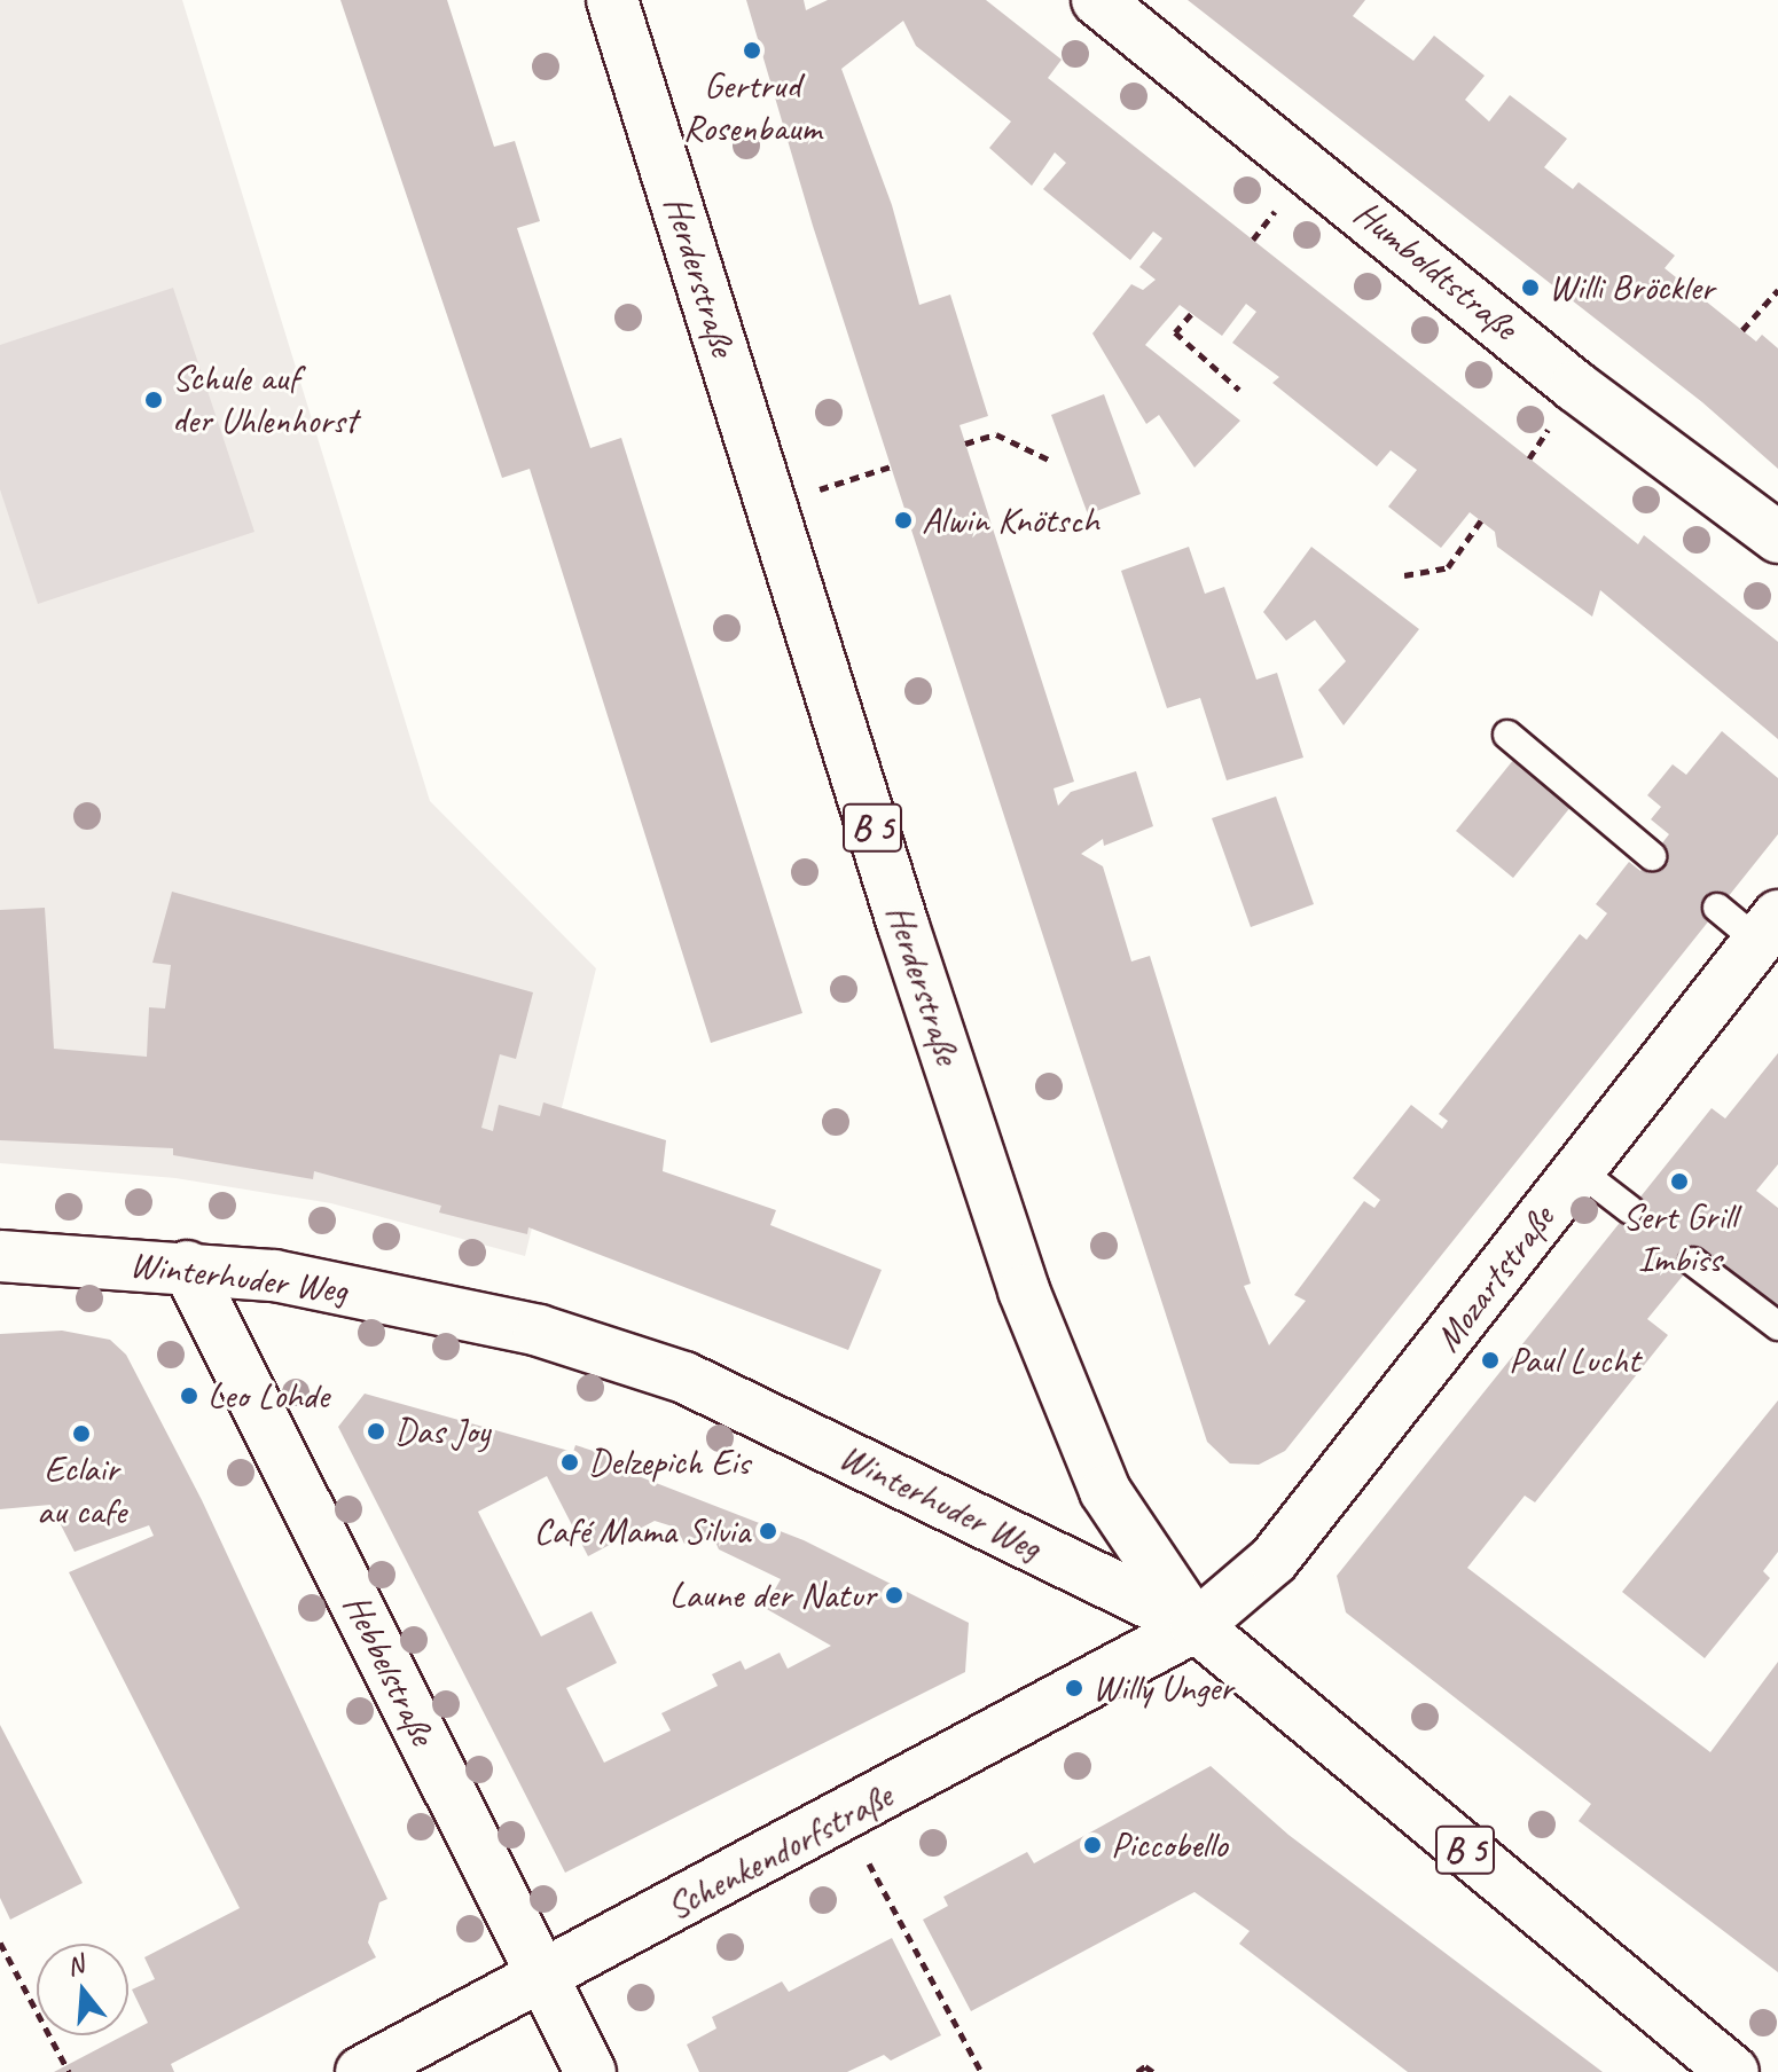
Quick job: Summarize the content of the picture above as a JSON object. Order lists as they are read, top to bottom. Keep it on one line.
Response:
{"streets":{"street":["Humboldtstraße","Herderstraße","B 5","Winterhuder Weg","Mozartstraße","Hebbelstraße","Schenkendorfstraße"]},"crossings":[["Herderstraße","Winterhuder Weg"],["Herderstraße","Mozartstraße"],["Herderstraße","Schenkendorfstraße"],["Winterhuder Weg","Mozartstraße"],["Winterhuder Weg","Hebbelstraße"],["Winterhuder Weg","Schenkendorfstraße"],["Mozartstraße","Schenkendorfstraße"],["Hebbelstraße","Schenkendorfstraße"]],"places":["Gertrud Rosenbaum","Willi Bröckler","Schule auf der Uhlenhorst","Alwin Knötsch","Sert Grill Imbiss","Paul Lucht","Leo Lohde","Das Joy","Eclair au cafe","Delzepich Eis","Café Mama Silvia","Laune der Natur","Willy Unger","Piccobello"],"north":"top"}
